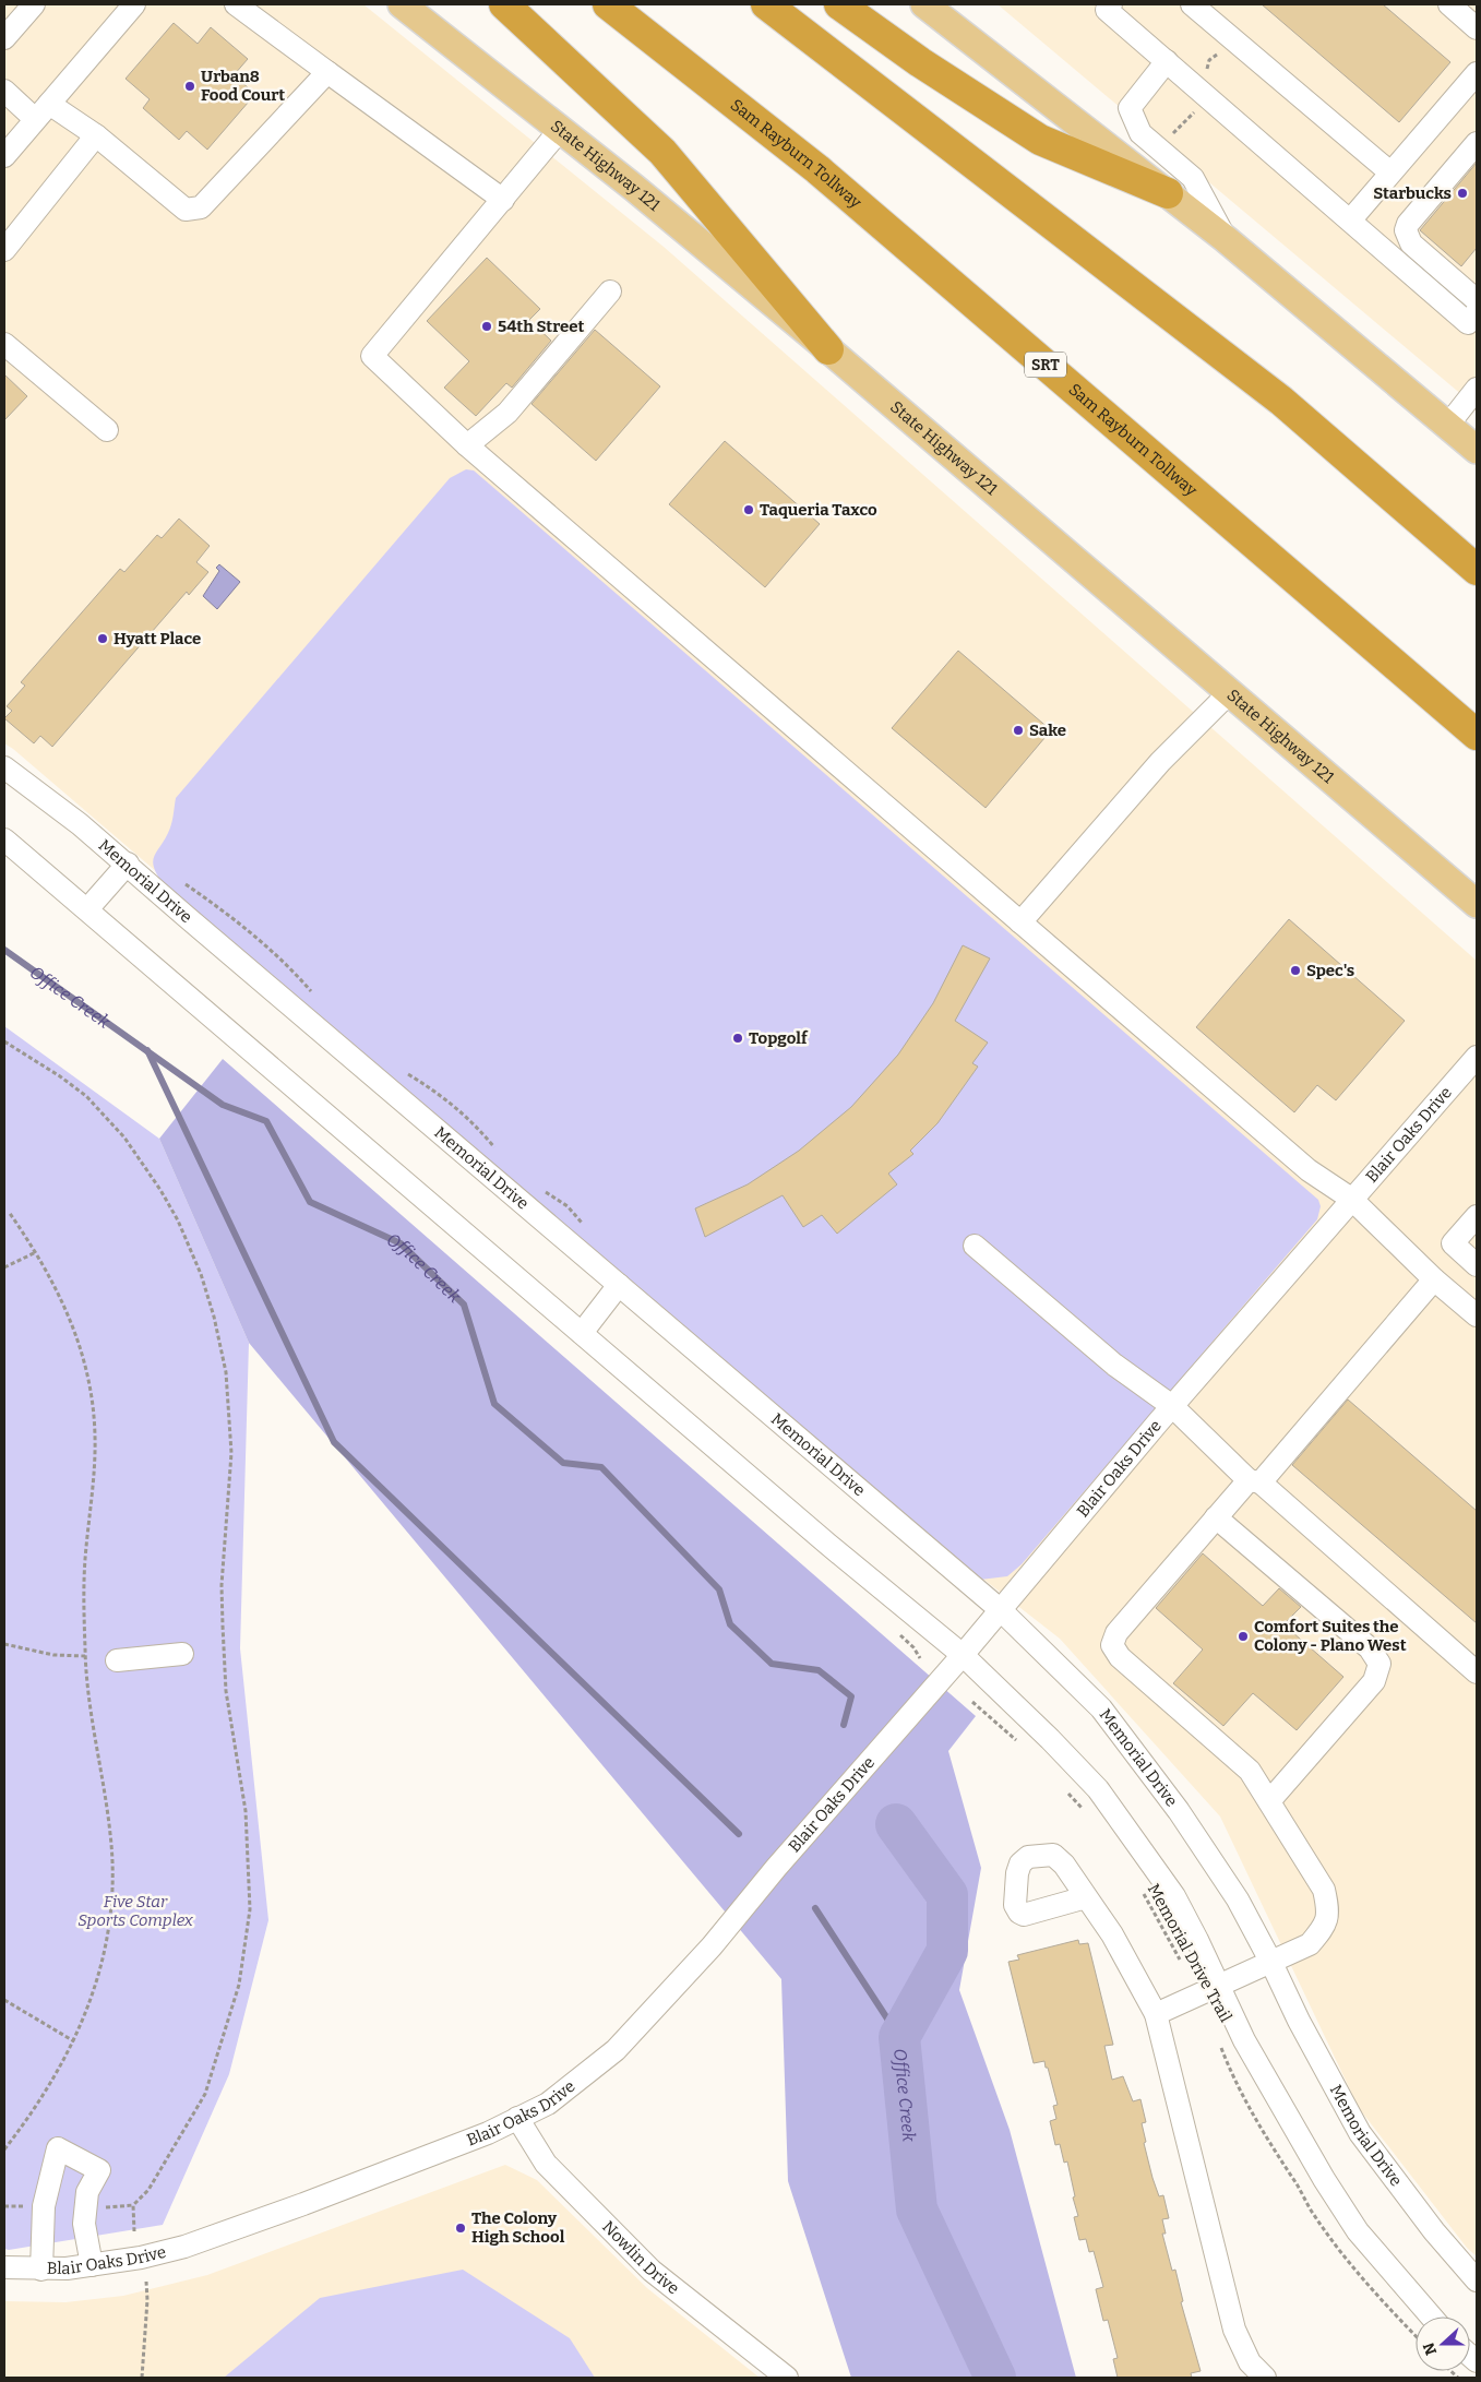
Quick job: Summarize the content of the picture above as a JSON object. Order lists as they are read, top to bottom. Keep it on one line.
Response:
{"streets":{"highway":["Sam Rayburn Tollway","SRT"],"main road":["State Highway 121"],"street":["Memorial Drive","Blair Oaks Drive","Nowlin Drive"],"path":["Memorial Drive Trail"]},"crossings":[["Memorial Drive","Blair Oaks Drive"],["Blair Oaks Drive","Nowlin Drive"]],"water":["Office Creek"],"parks":["Five Star Sports Complex"],"places":["Urban8 Food Court","Starbucks","54th Street","Taqueria Taxco","Hyatt Place","Sake","Spec's","Topgolf","Comfort Suites the Colony - Plano West","The Colony High School"],"north":"left"}
